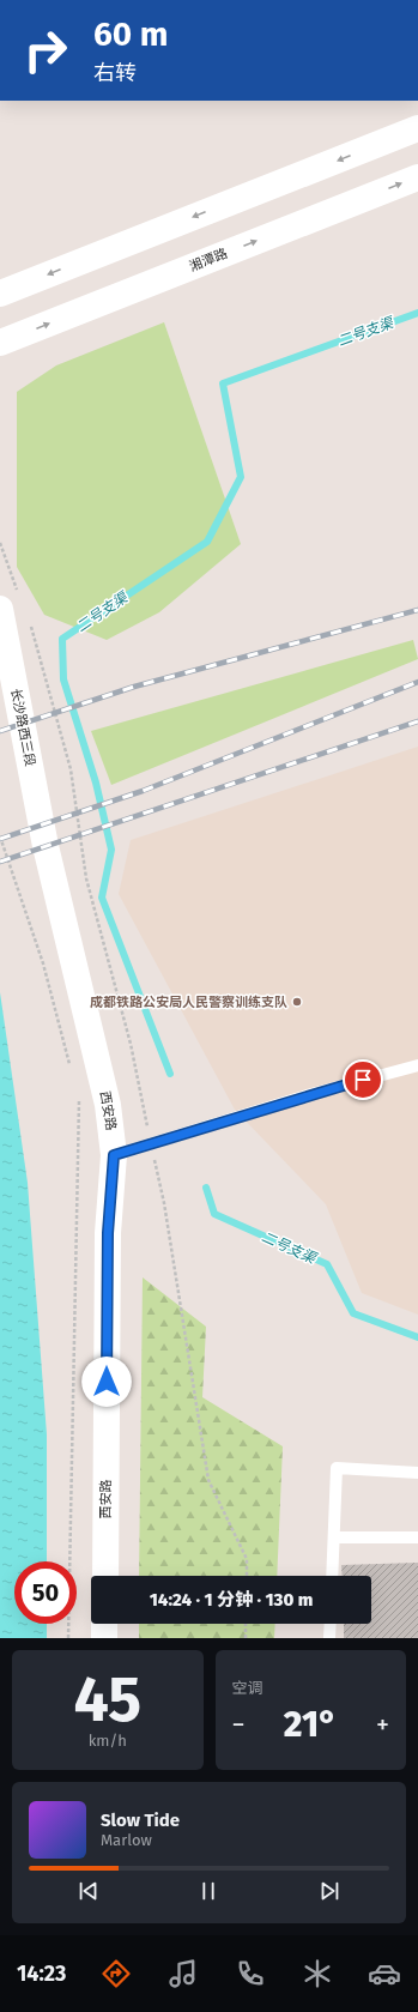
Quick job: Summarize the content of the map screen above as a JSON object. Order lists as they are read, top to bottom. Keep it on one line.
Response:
{"streets":{"main road":["湘潭路","长沙路西三段","西安路"]},"crossings":[["长沙路西三段","西安路"]],"water":["二号支渠"],"places":["成都铁路公安局人民警察训练支队"],"page":{"turn":["60 m","右转"],"limit":"50","trip":"14:24 · 1 分钟 · 130 m","tile":[["45","km/h"],"空调"],"heat":["−","21°","+"],"song":["Slow Tide","Marlow"],"tabs":"14:23"}}
